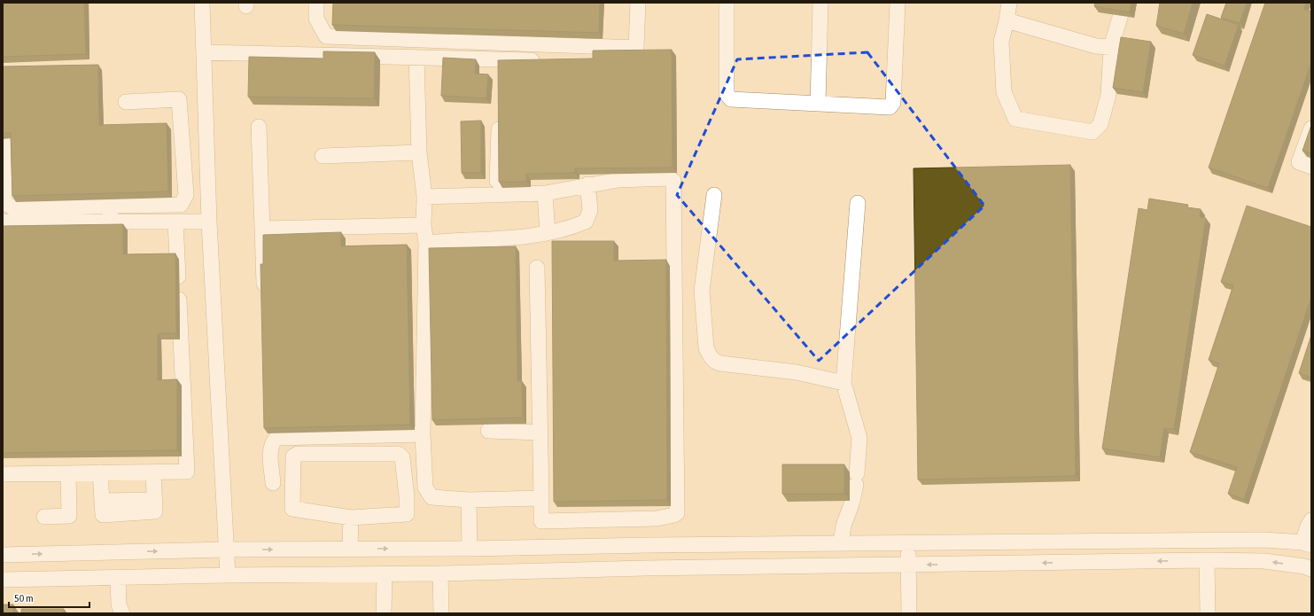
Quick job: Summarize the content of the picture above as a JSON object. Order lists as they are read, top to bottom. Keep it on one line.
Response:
{"scale_bar":"50 m"}
